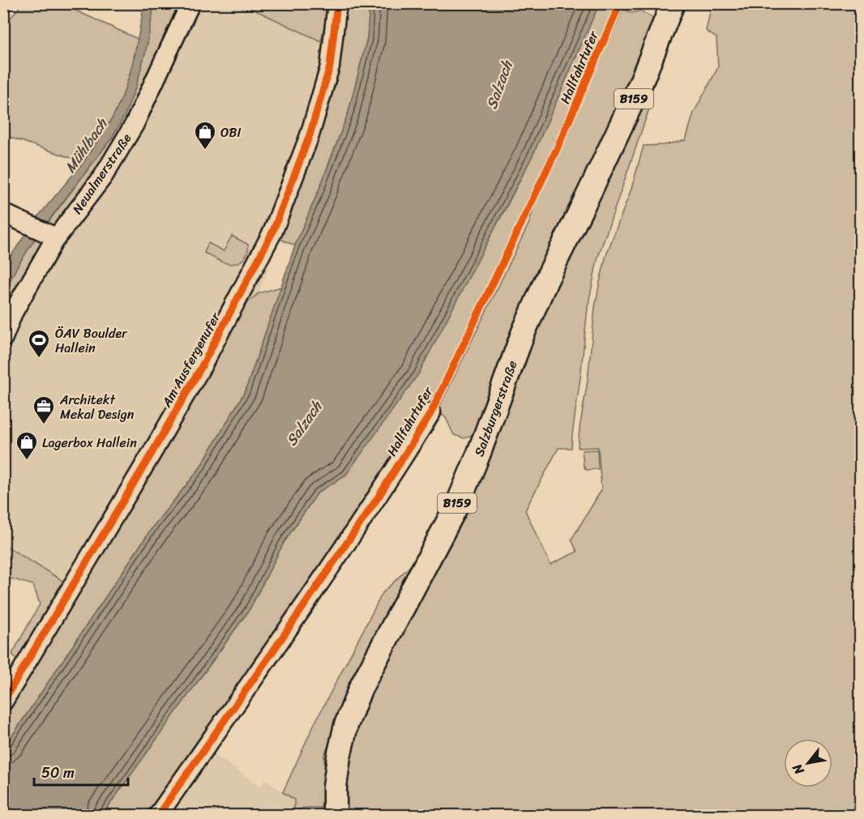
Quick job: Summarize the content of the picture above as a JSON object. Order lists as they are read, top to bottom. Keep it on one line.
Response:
{"streets":{"main road":["B159","Salzburgerstraße"],"street":["Hallfahrtufer","Neualmerstraße","Am Ausfergenufer"]},"water":["Salzach","Mühlbach"],"places":{"shop":["OBI","Lagerbox Hallein"],"sports":["ÖAV Boulder Hallein"],"office":["Architekt Mekal Design"]},"scale_bar":"50 m","north":"bottom left"}
